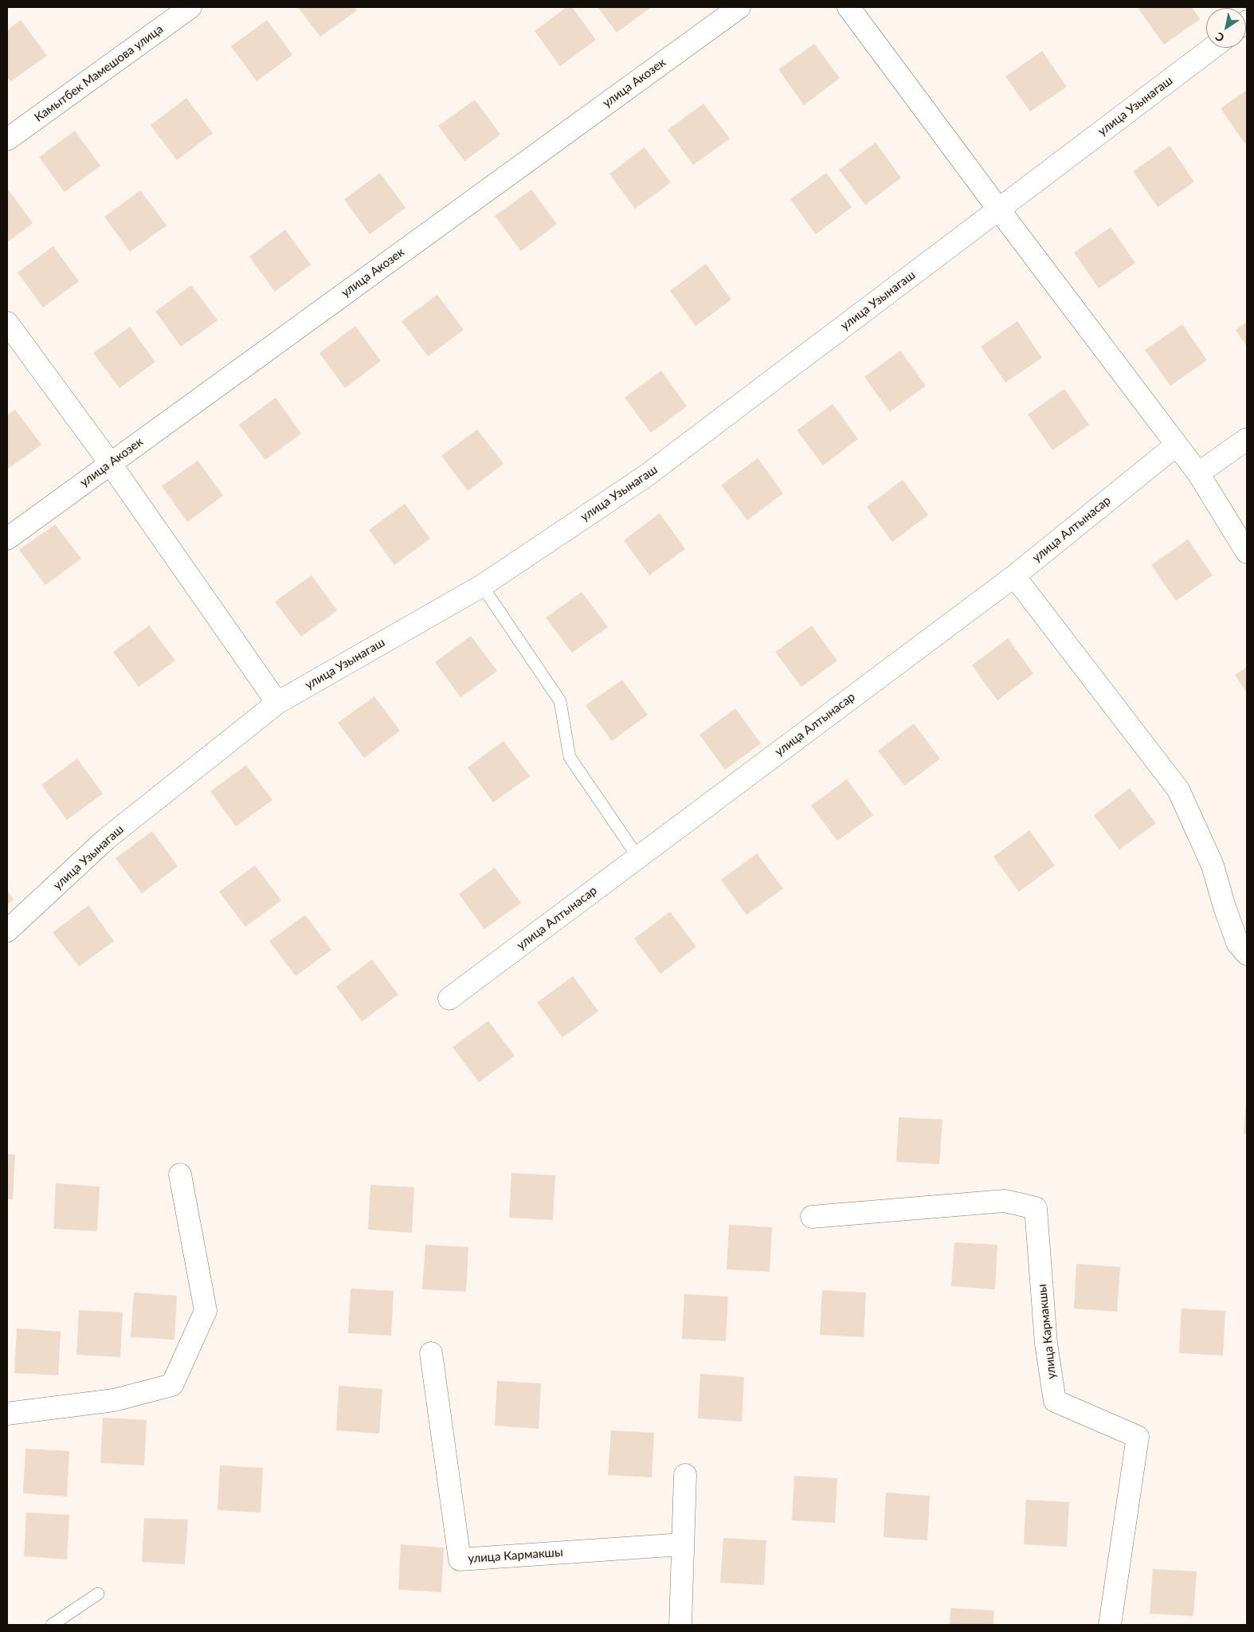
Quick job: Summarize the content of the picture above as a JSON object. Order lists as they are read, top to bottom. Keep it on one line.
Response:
{"streets":{"street":["Камытбек Мамешова улица","улица Акозек","улица Узынагаш","улица Алтынасар","улица Кармакшы"]},"north":"bottom left"}
